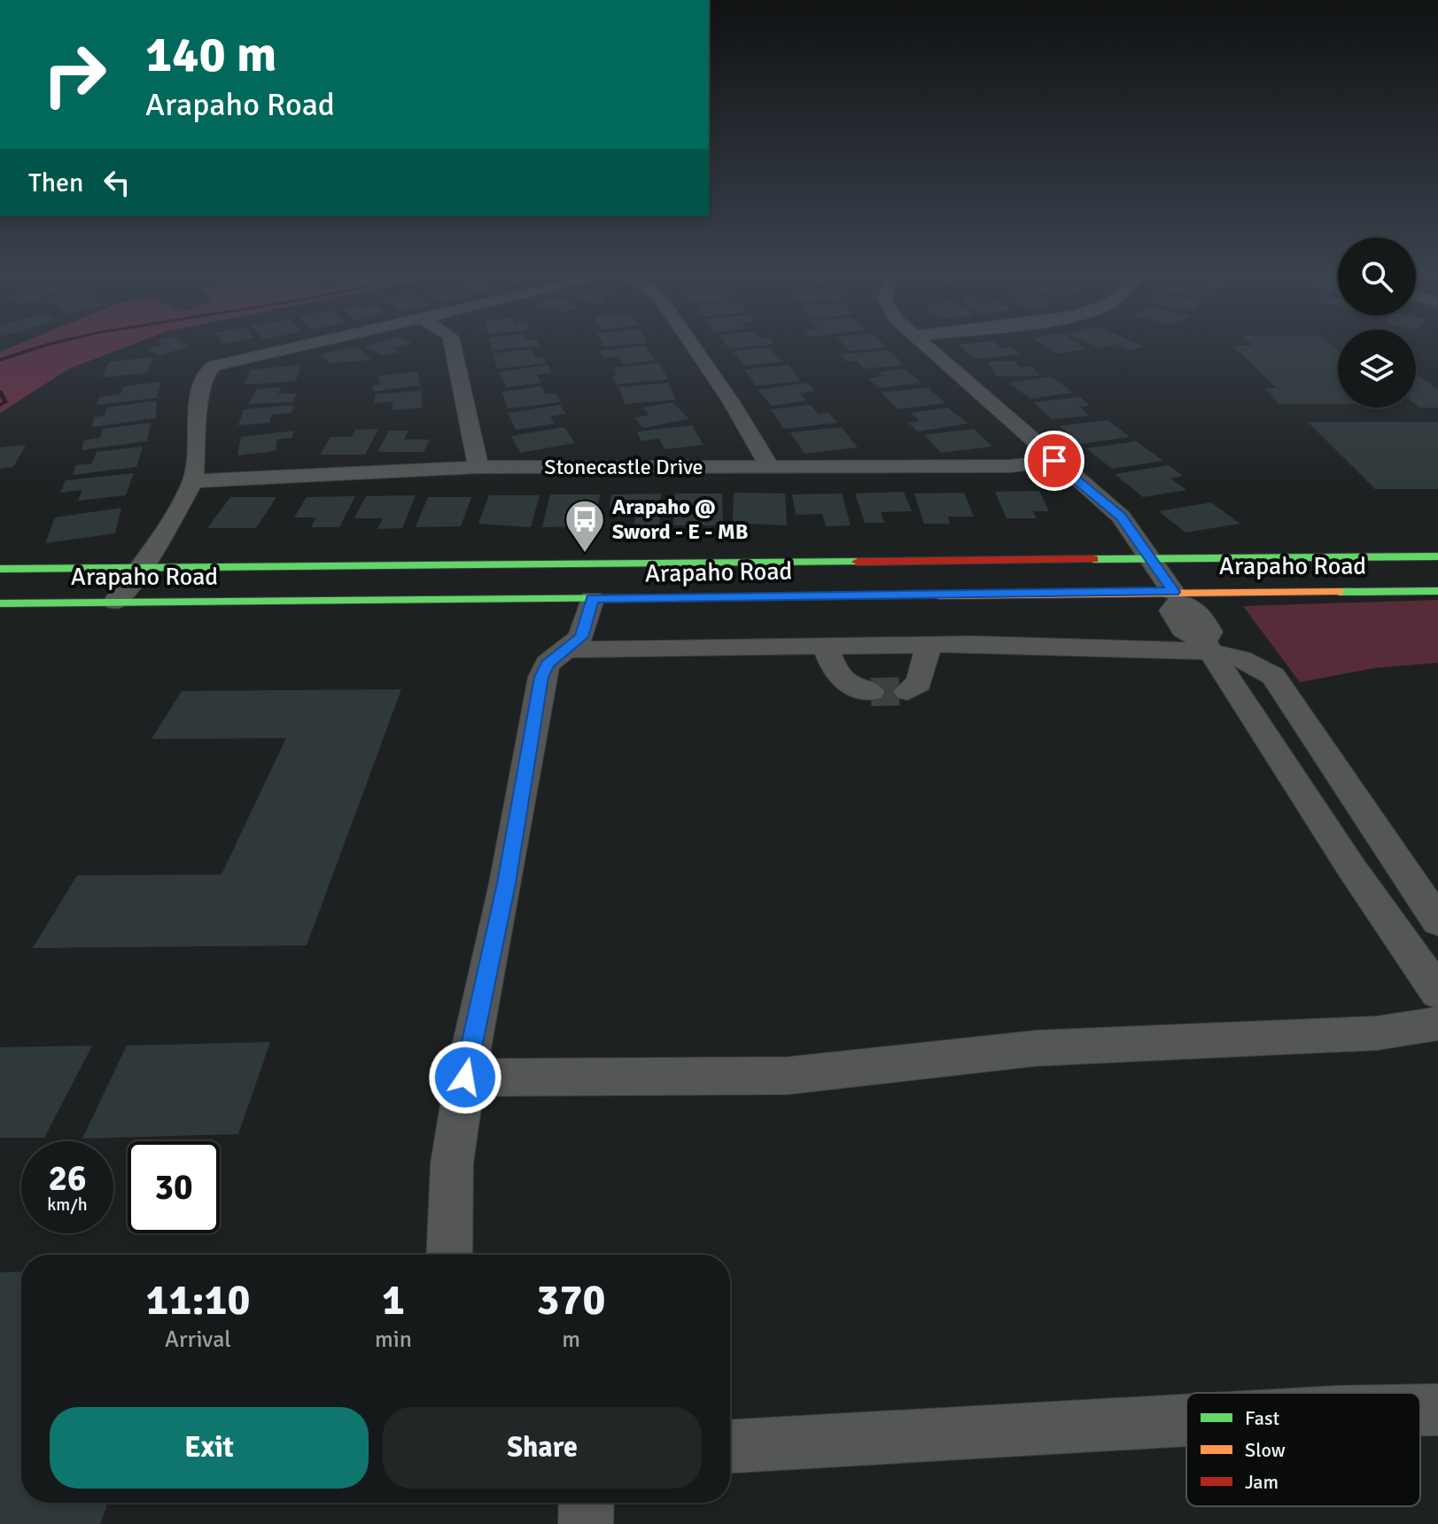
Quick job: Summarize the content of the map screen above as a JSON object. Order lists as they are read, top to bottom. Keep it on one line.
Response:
{"streets":{"main road":["Arapaho Road"],"street":["Stonecastle Drive"]},"places":{"bus stop":["Arapaho @ Sword - E - MB"]},"legend":["Fast","Slow","Jam"],"page":{"turn":["140 m","Arapaho Road"],"then":"Then","speed":"26 km/h","limit":"30","eta":["11:10","Arrival","1","min","370","m"],"buttons":["Exit","Share"]}}
